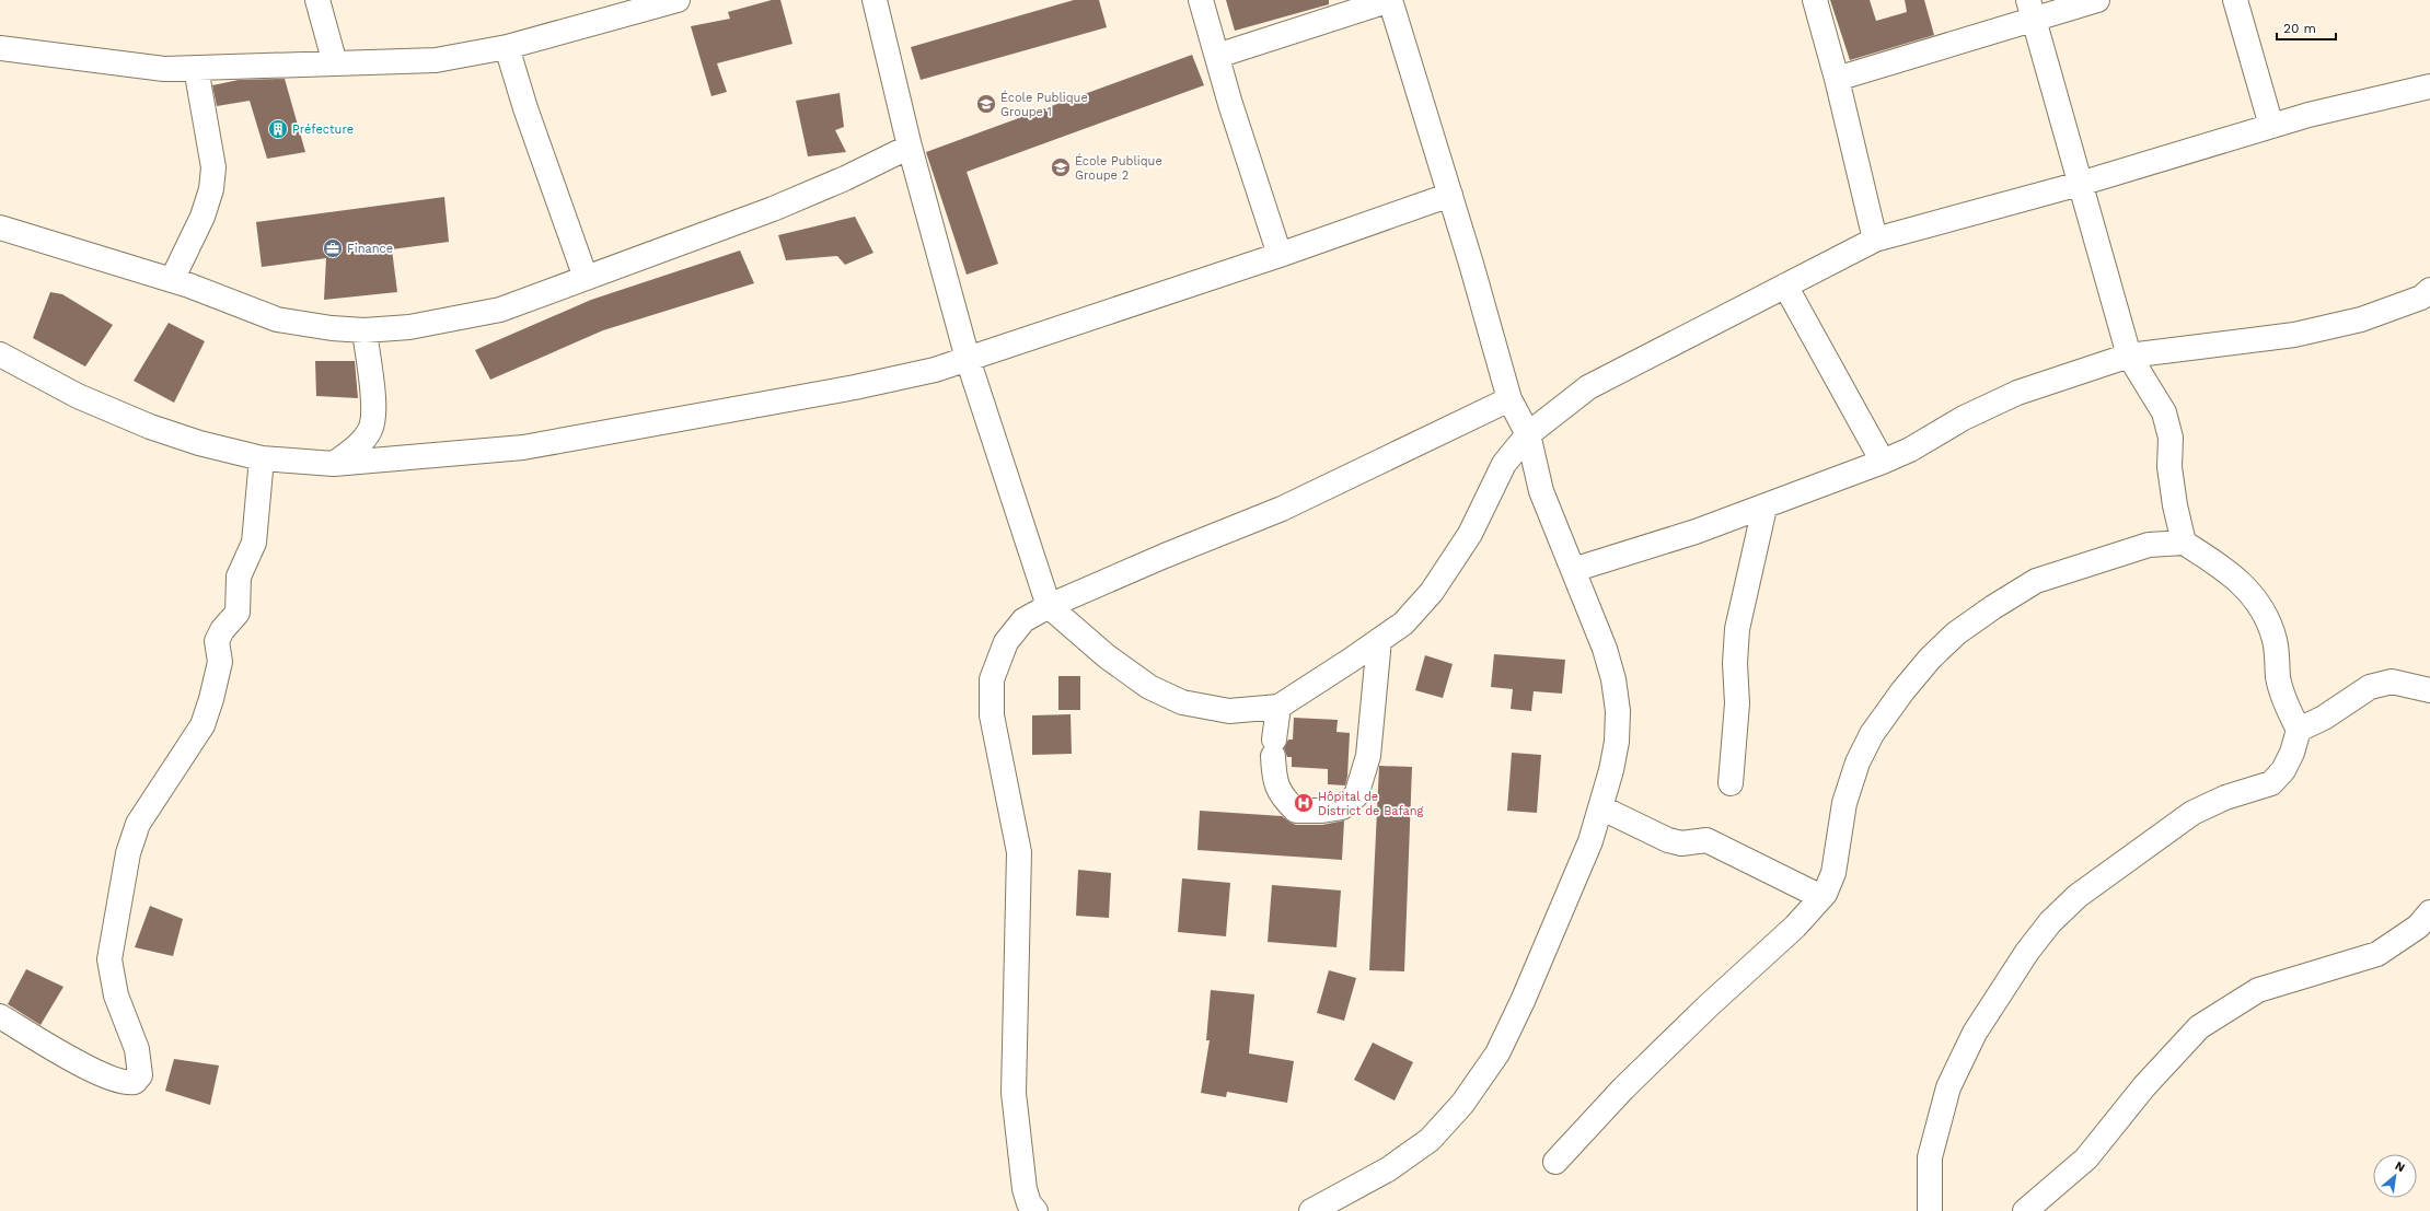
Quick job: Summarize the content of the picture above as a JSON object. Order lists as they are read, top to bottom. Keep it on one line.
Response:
{"places":{"school or university":["École Publique Groupe 1","École Publique Groupe 2"],"building":["Préfecture"],"office":["Finance"],"hospital":["Hôpital de District de Bafang"]},"scale_bar":"20 m","north":"top right"}
